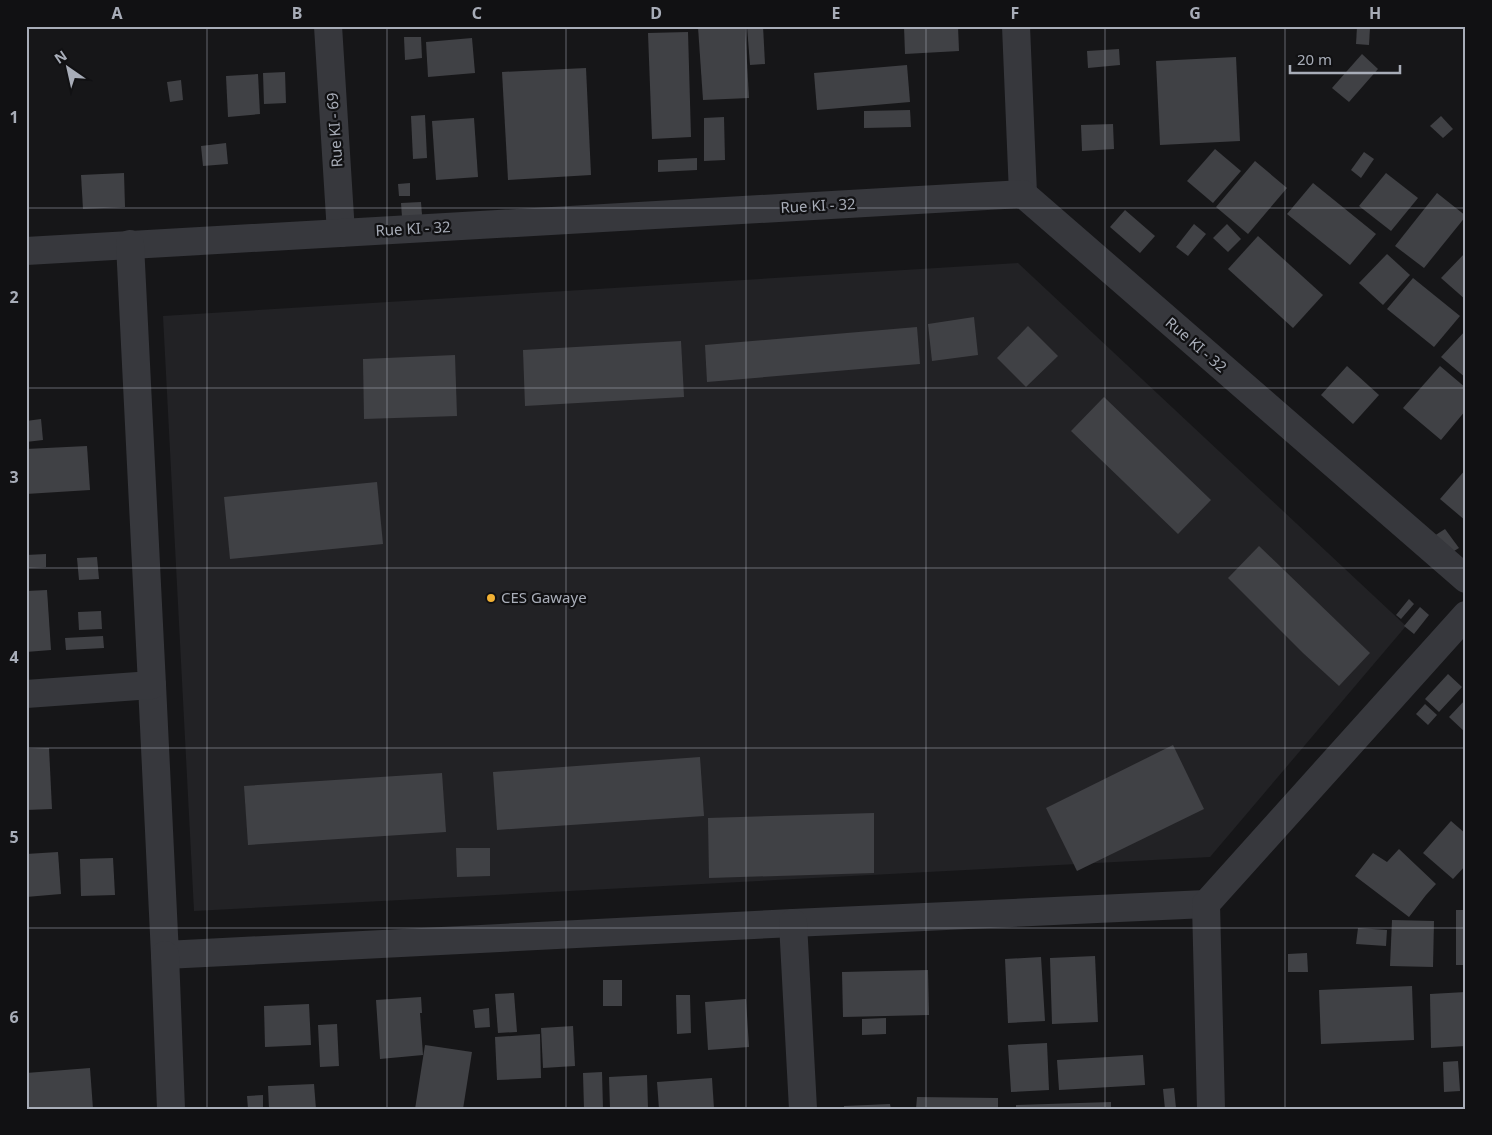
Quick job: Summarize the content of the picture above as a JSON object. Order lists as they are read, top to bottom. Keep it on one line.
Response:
{"streets":{"street":["Rue KI - 69","Rue KI - 32"]},"crossings":[["Rue KI - 69","Rue KI - 32"]],"places":["CES Gawaye"],"scale_bar":"20 m","north":"top left","grid":{"columns":["A","B","C","D","E","F","G","H"],"rows":["1","2","3","4","5","6"]}}
